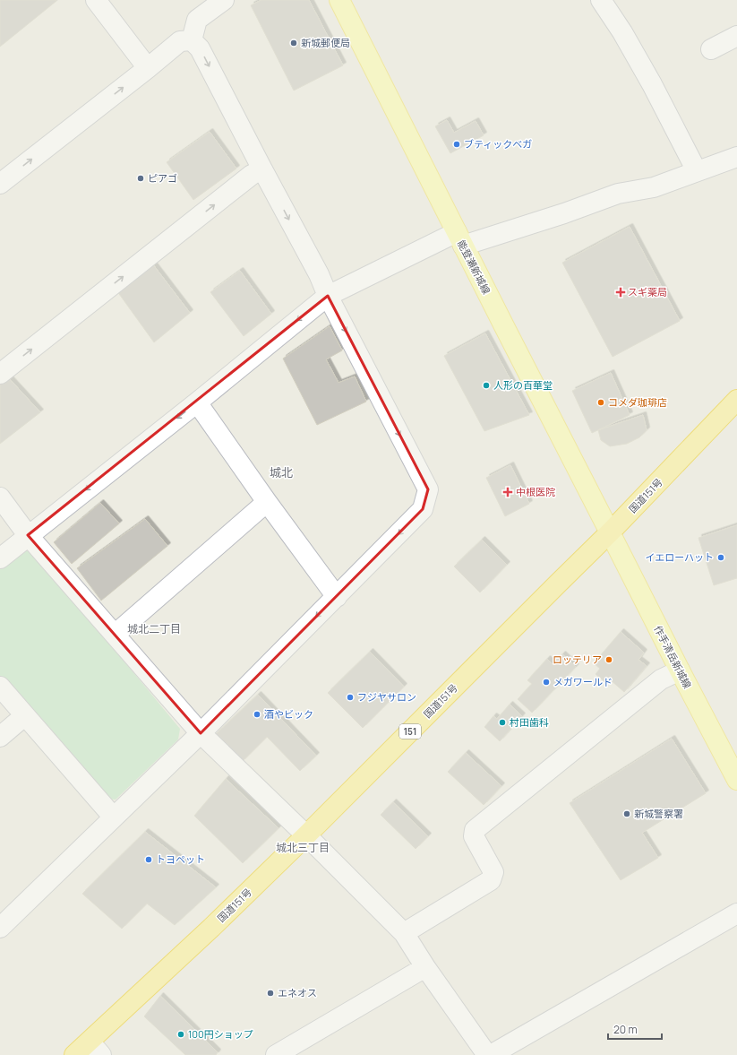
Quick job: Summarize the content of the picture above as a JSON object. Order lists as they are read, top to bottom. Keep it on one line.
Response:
{"streets":{"highway":["国道151号","151"],"main road":["能登瀬新城線","作手清岳新城線"]},"crossings":[["能登瀬新城線","国道151号"],["能登瀬新城線","作手清岳新城線"],["国道151号","作手清岳新城線"]],"districts":["城北","城北二丁目","城北三丁目"],"places":{"other":["新城郵便局","ブティックベガ","ピアゴ","人形の百華堂","コメダ珈琲店","イエローハット","ロッテリア","メガワールド","フジヤサロン","酒やビック","村田歯科","新城警察署","トヨペット","エネオス","100円ショップ"],"health":["スギ薬局","中根医院"]},"scale_bar":"20 m"}
